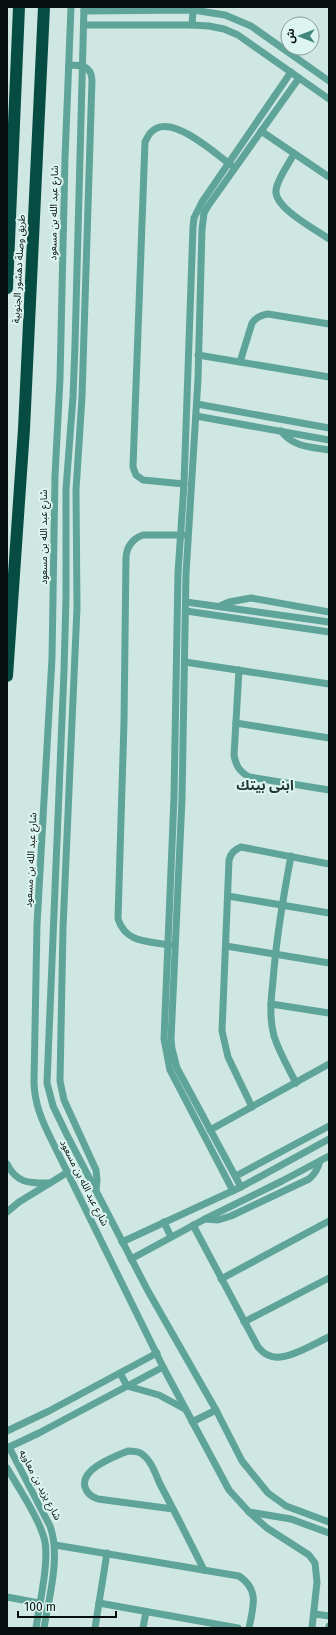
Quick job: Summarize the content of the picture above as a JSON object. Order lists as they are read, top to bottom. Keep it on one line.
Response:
{"streets":{"highway":["طريق وصلة دهشور الجنوبية"],"street":["شارع عبد الله بن مسعود","شارع يزيد بن معاويه"]},"districts":["ابنى بيتك"],"scale_bar":"100 m","north":"left"}
